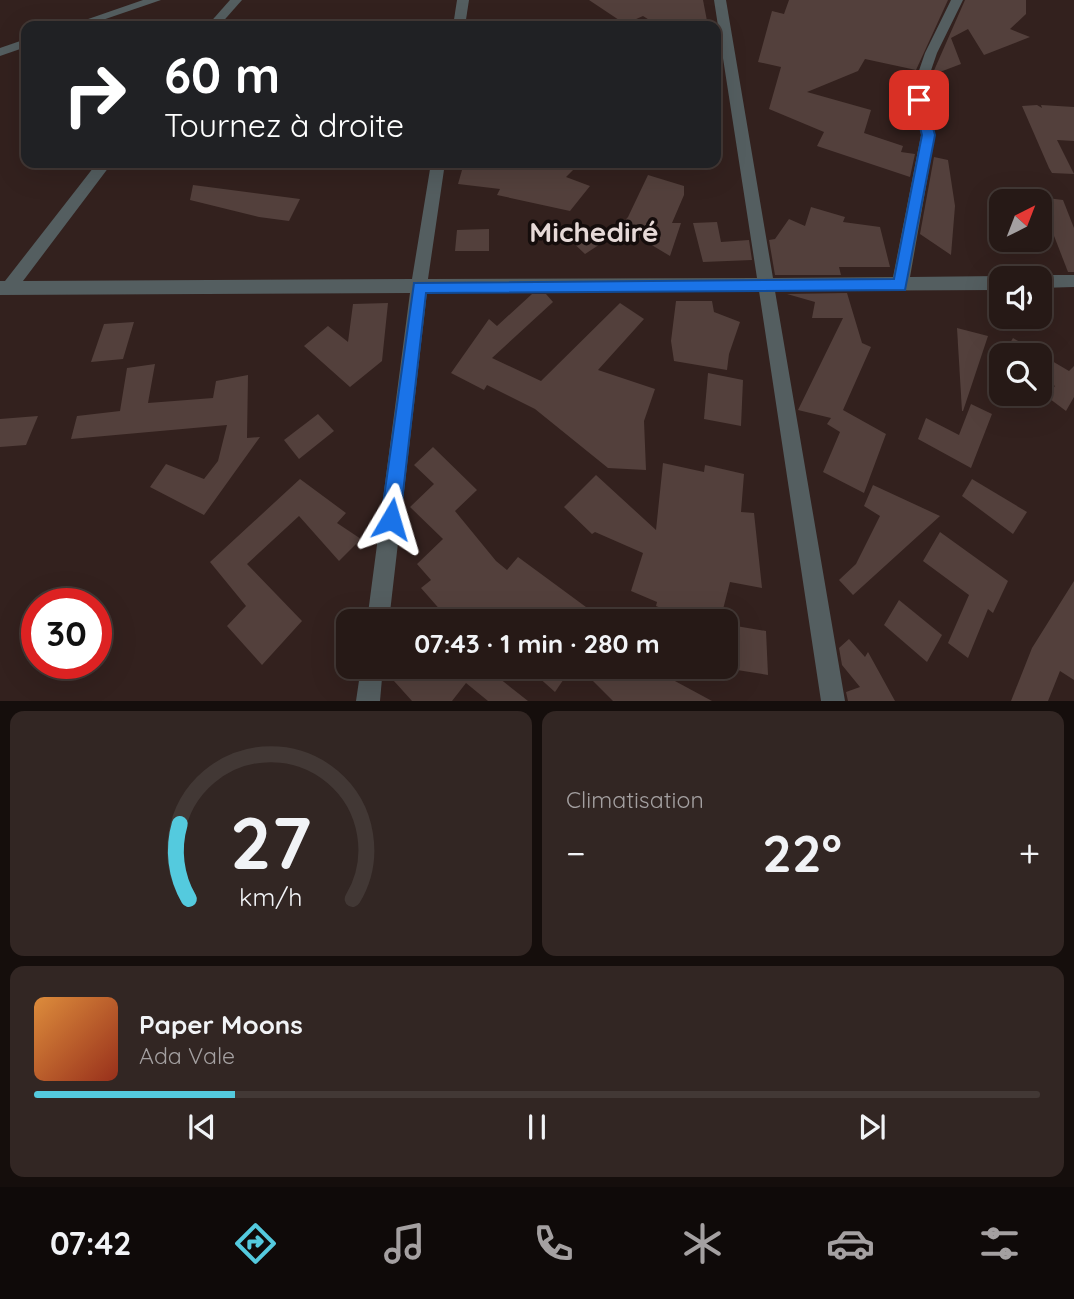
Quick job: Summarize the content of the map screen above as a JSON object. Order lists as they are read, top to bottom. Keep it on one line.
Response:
{"districts":["Michediré"],"north":"top right","page":{"turn":["60 m","Tournez à droite"],"limit":"30","trip":"07:43 · 1 min · 280 m","tile":"Climatisation","heat":["−","22°","+"],"song":["Paper Moons","Ada Vale"],"tabs":"07:42","gauge":["27","km/h"]}}
